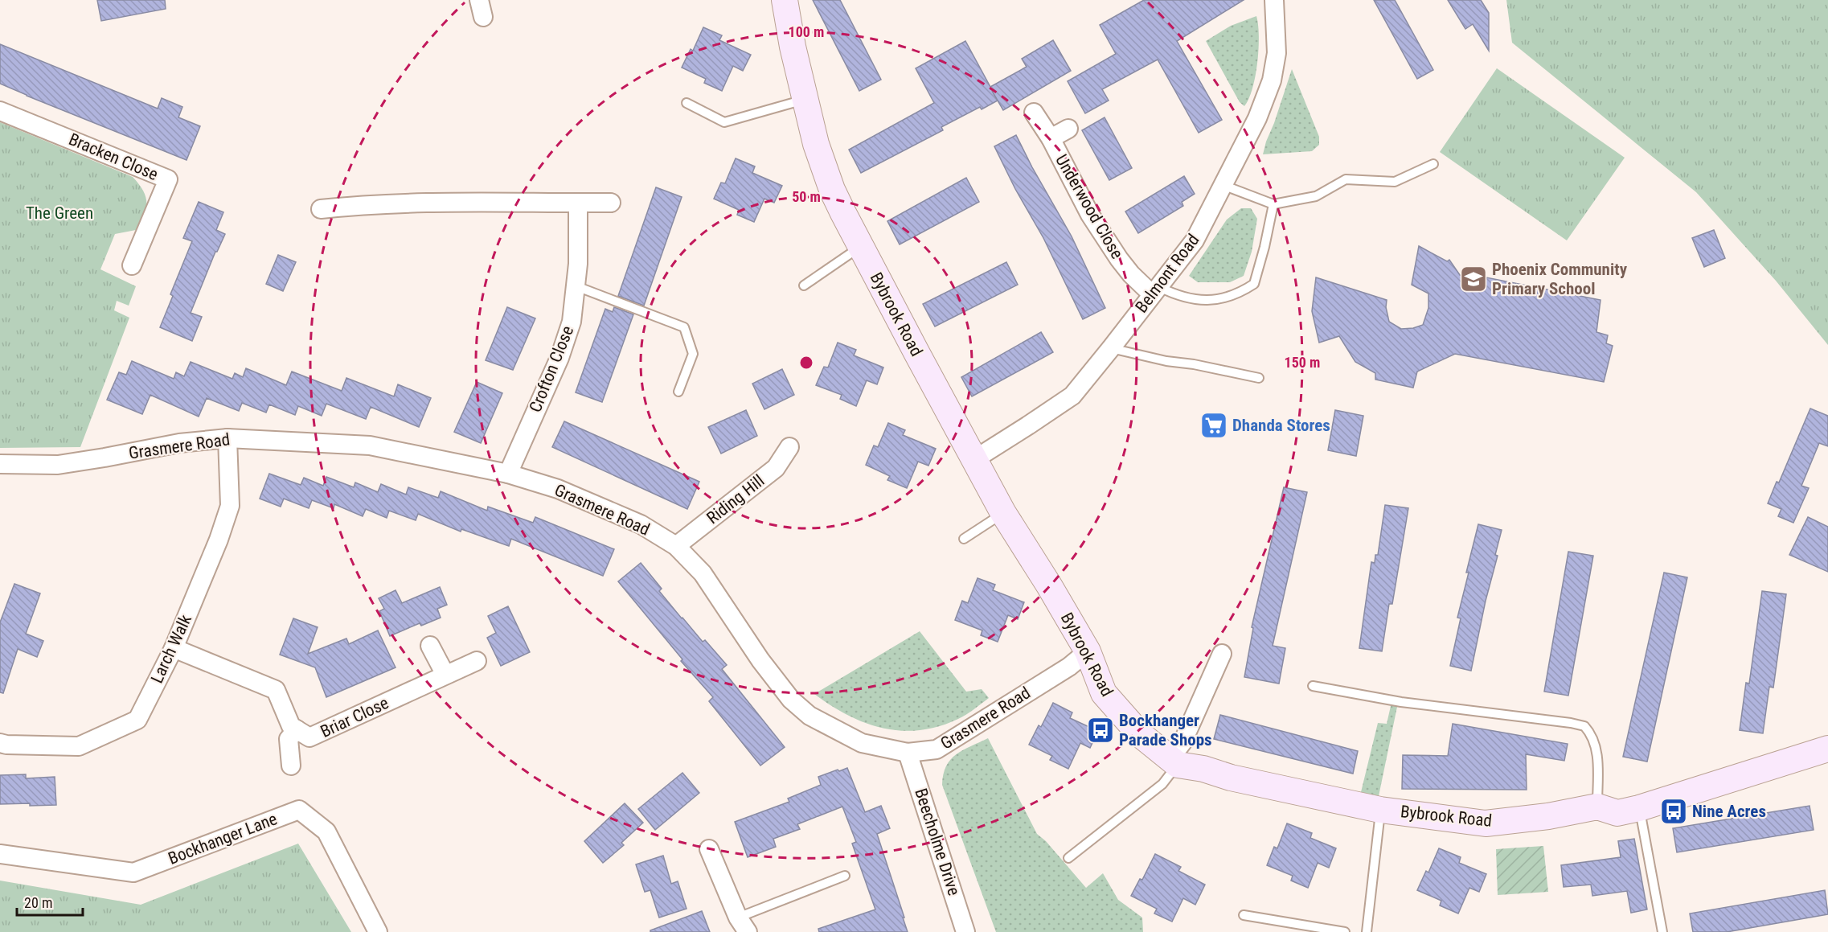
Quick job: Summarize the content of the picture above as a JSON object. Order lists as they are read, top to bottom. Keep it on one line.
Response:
{"streets":{"street":["Bracken Close","Underwood Close","Belmont Road","Bybrook Road","Crofton Close","Grasmere Road","Riding Hill","Larch Walk","Briar Close","Bockhanger Lane","Beecholme Drive"]},"crossings":[["Underwood Close","Belmont Road"],["Belmont Road","Bybrook Road"],["Bybrook Road","Grasmere Road"],["Crofton Close","Grasmere Road"],["Grasmere Road","Riding Hill"],["Grasmere Road","Larch Walk"],["Grasmere Road","Beecholme Drive"],["Larch Walk","Briar Close"]],"parks":["The Green"],"places":{"school or university":["Phoenix Community Primary School"],"supermarket":["Dhanda Stores"],"bus stop":["Bockhanger Parade Shops","Nine Acres"]},"scale_bar":"20 m","rings":["100 m","50 m","150 m"]}
